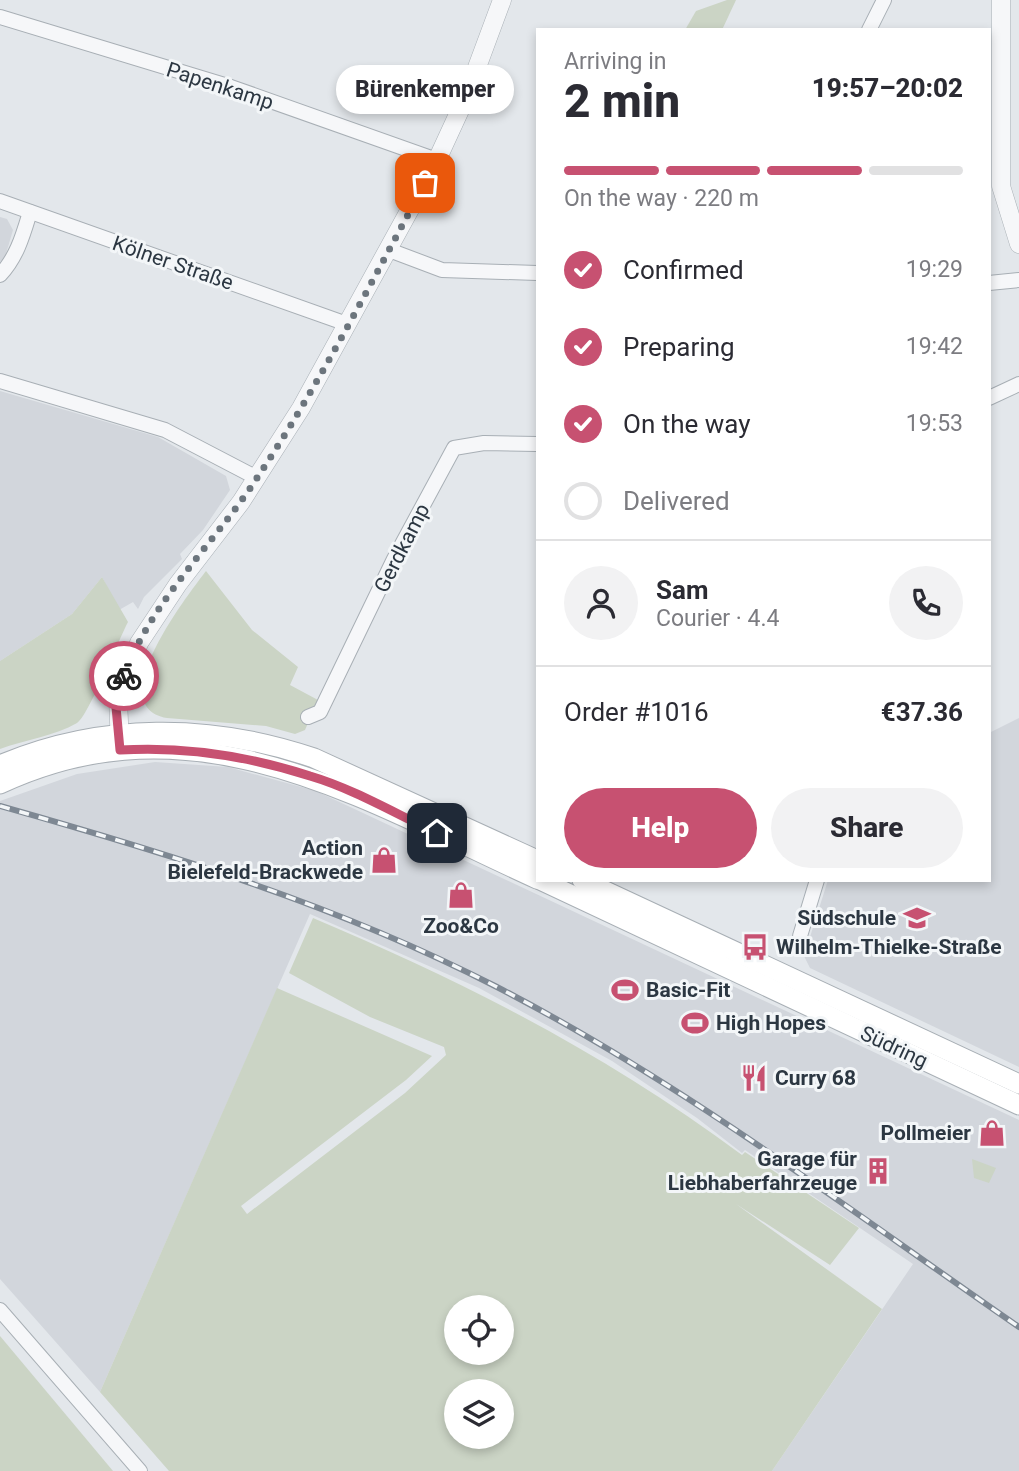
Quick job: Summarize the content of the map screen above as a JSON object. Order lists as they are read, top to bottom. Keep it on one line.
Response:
{"streets":{"main road":["Südring"],"street":["Papenkamp","Kölner Straße","Gerdkamp"]},"places":{"other":["Bürenkemper"],"shop":["Action Bielefeld-Brackwede","Zoo&Co","Pollmeier"],"school or university":["Südschule"],"bus stop":["Wilhelm-Thielke-Straße"],"sports":["Basic-Fit","High Hopes"],"restaurant":["Curry 68"],"building":["Garage für Liebhaberfahrzeuge"]},"page":{"heading":["2 min","Arriving in","19:57–20:02"],"panel":["Sam","Courier · 4.4","Order #1016","€37.36"],"bubble":"Bürenkemper","bar":"On the way · 220 m","list":[["Confirmed","19:29"],["Preparing","19:42"],["On the way","19:53"],"Delivered"],"buttons":["Help","Share"]}}
